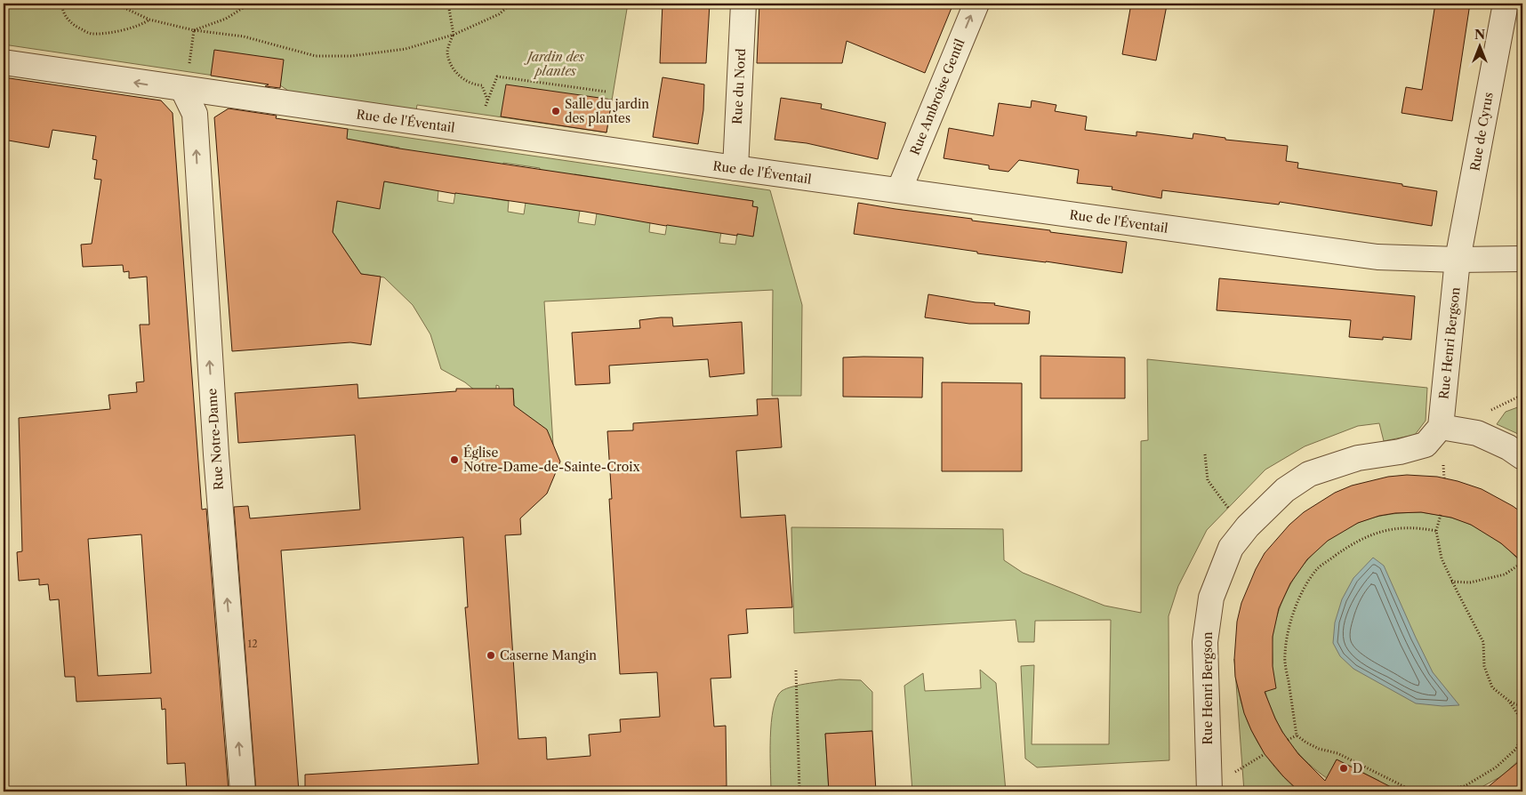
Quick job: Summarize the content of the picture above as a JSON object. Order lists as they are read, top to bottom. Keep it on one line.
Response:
{"streets":{"street":["Rue du Nord","Rue Ambroise Gentil","Rue de l'Éventail","Rue de Cyrus","Rue Henri Bergson","Rue Notre-Dame"]},"crossings":[["Rue du Nord","Rue de l'Éventail"],["Rue Ambroise Gentil","Rue de l'Éventail"],["Rue de l'Éventail","Rue de Cyrus"],["Rue de l'Éventail","Rue Henri Bergson"],["Rue de l'Éventail","Rue Notre-Dame"],["Rue de Cyrus","Rue Henri Bergson"]],"one_way":["Rue Ambroise Gentil","Rue Notre-Dame"],"parks":["Jardin des plantes"],"places":["Salle du jardin des plantes","Église Notre-Dame-de-Sainte-Croix","Caserne Mangin","D"],"house_numbers":["12"],"north":"top"}
